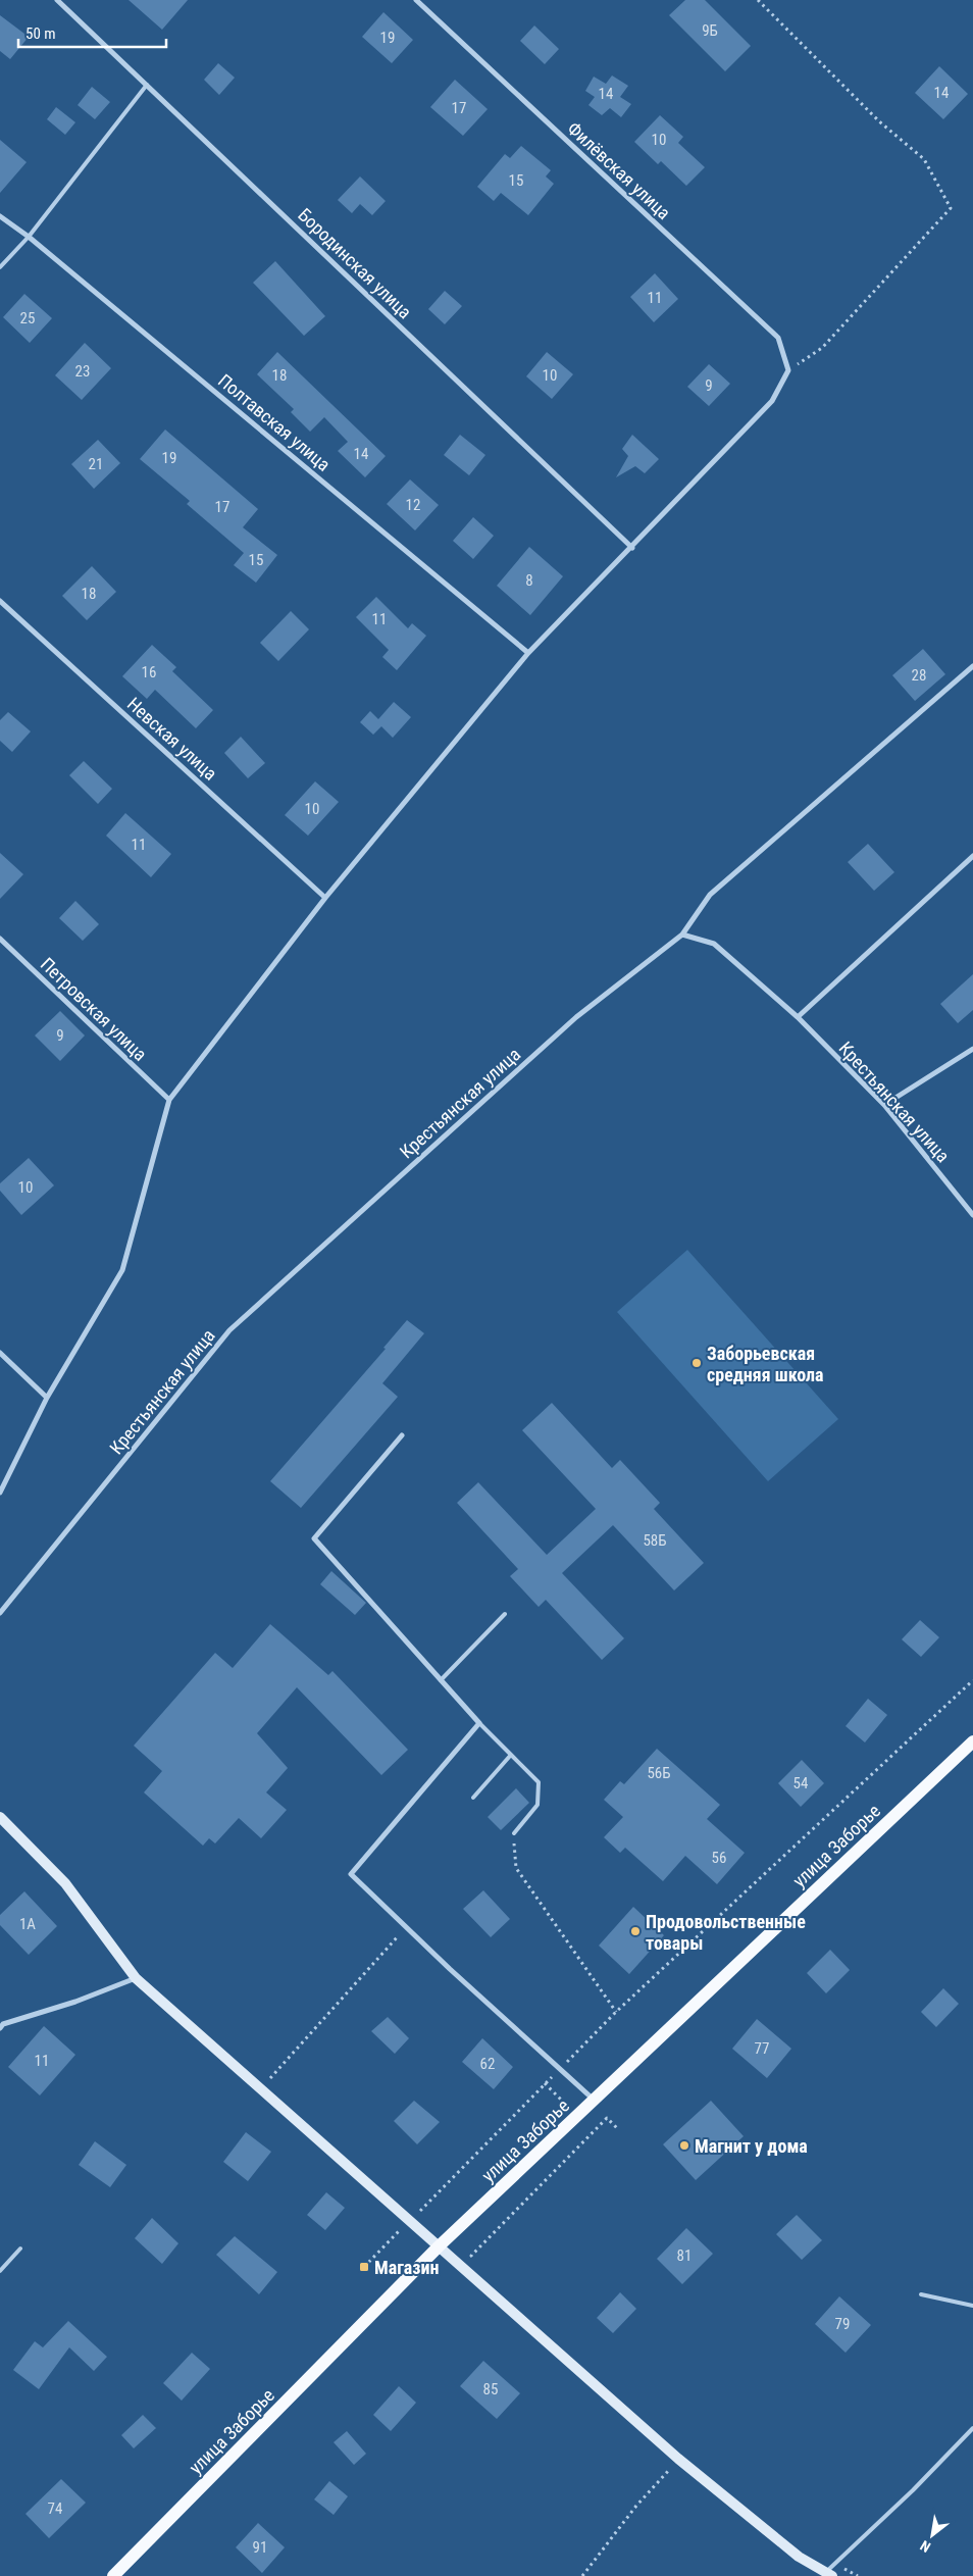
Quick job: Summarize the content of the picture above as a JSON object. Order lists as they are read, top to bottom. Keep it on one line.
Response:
{"streets":{"main road":["улица Заборье"],"street":["Филёвская улица","Бородинская улица","Полтавская улица","Невская улица","Петровская улица","Крестьянская улица"]},"places":{"other":["Заборьевская средняя школа","Продовольственные товары","Магнит у дома"],"transit":["Магазин"]},"house_numbers":["9Б","19","14","14","17","10","15","11","25","23","18","10","9","14","19","21","12","17","15","8","18","11","16","28","10","11","9","10","58Б","56Б","54","56","1А","77","11","62","81","79","85","74","91"],"scale_bar":"50 m","north":"bottom left"}
